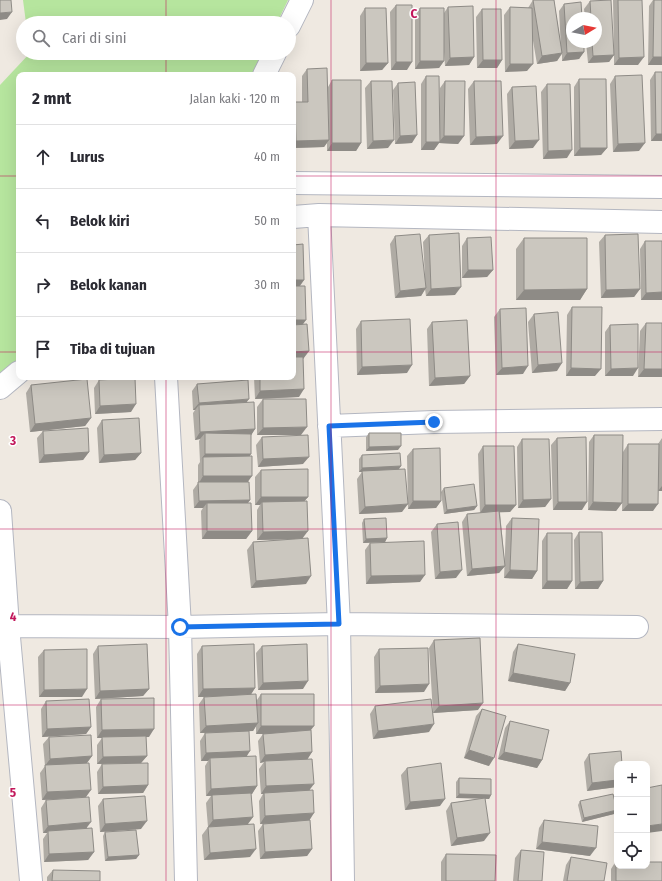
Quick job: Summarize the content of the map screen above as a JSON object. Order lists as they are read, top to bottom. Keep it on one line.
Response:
{"north":"right","page":{"search":"Cari di sini","heading":["2 mnt","Jalan kaki · 120 m"],"list":[["Lurus","40 m"],["Belok kiri","50 m"],["Belok kanan","30 m"],"Tiba di tujuan"],"map_buttons":["+","−"]},"grid":{"columns":["C"],"rows":["3","4","5"]}}
